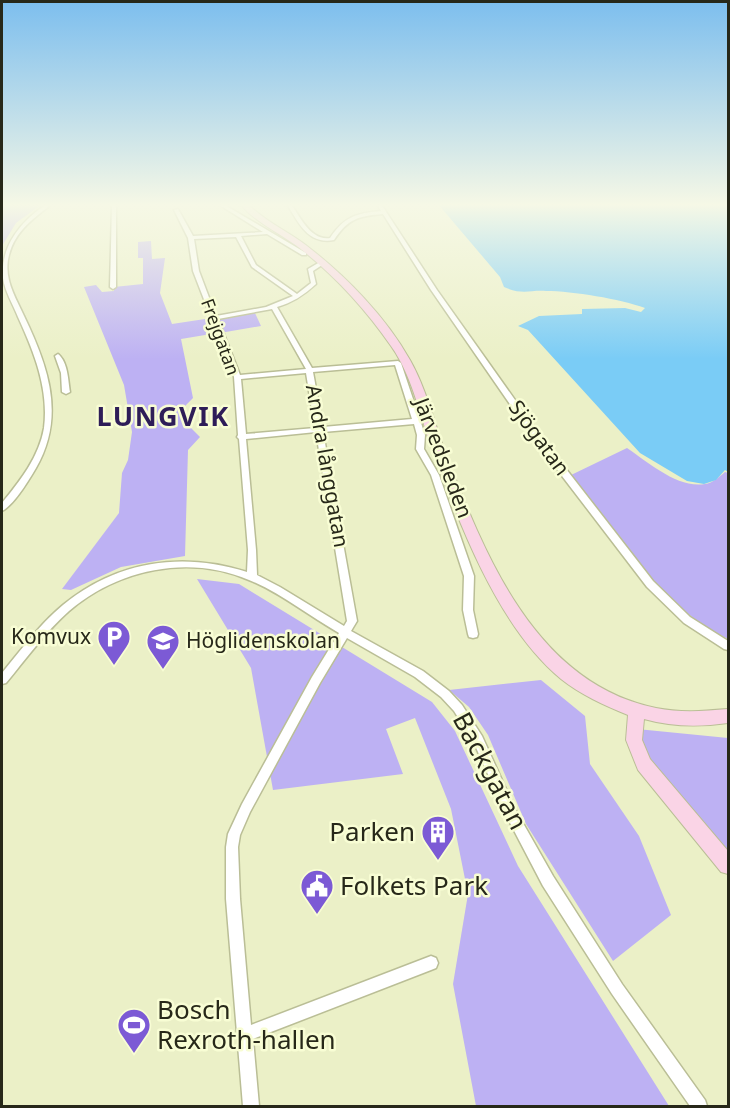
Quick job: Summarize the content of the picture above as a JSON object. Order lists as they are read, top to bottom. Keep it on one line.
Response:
{"streets":{"main road":["Järvedsleden"],"street":["Frejgatan","Sjögatan","Andra långgatan","Backgatan"]},"crossings":[["Frejgatan","Backgatan"],["Andra långgatan","Backgatan"]],"districts":["LUNGVIK"],"places":{"parking":["Komvux"],"school or university":["Höglidenskolan"],"building":["Parken"],"public building":["Folkets Park"],"sports":["Bosch Rexroth-hallen"]}}
